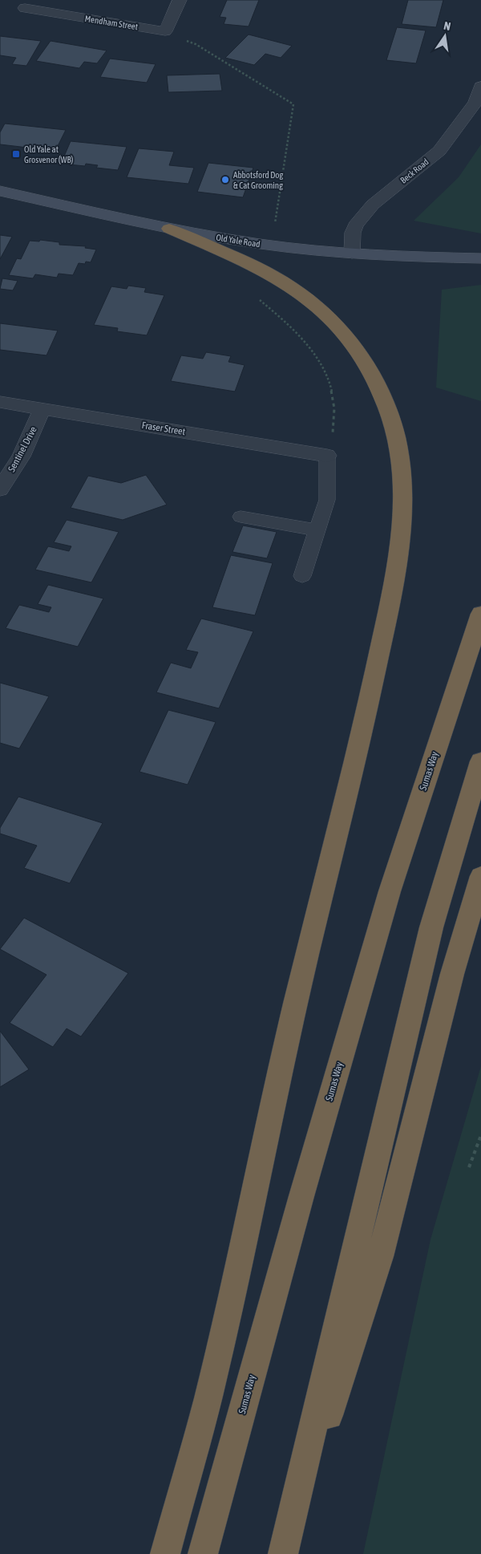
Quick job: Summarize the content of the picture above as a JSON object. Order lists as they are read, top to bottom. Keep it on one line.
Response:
{"streets":{"highway":["Sumas Way"],"main road":["Old Yale Road"],"street":["Mendham Street","Beck Road","Fraser Street","Sentinel Drive"]},"crossings":[["Beck Road","Old Yale Road"],["Fraser Street","Sentinel Drive"]],"places":{"transit":["Old Yale at Grosvenor (WB)"],"other":["Abbotsford Dog & Cat Grooming"]},"north":"top"}
